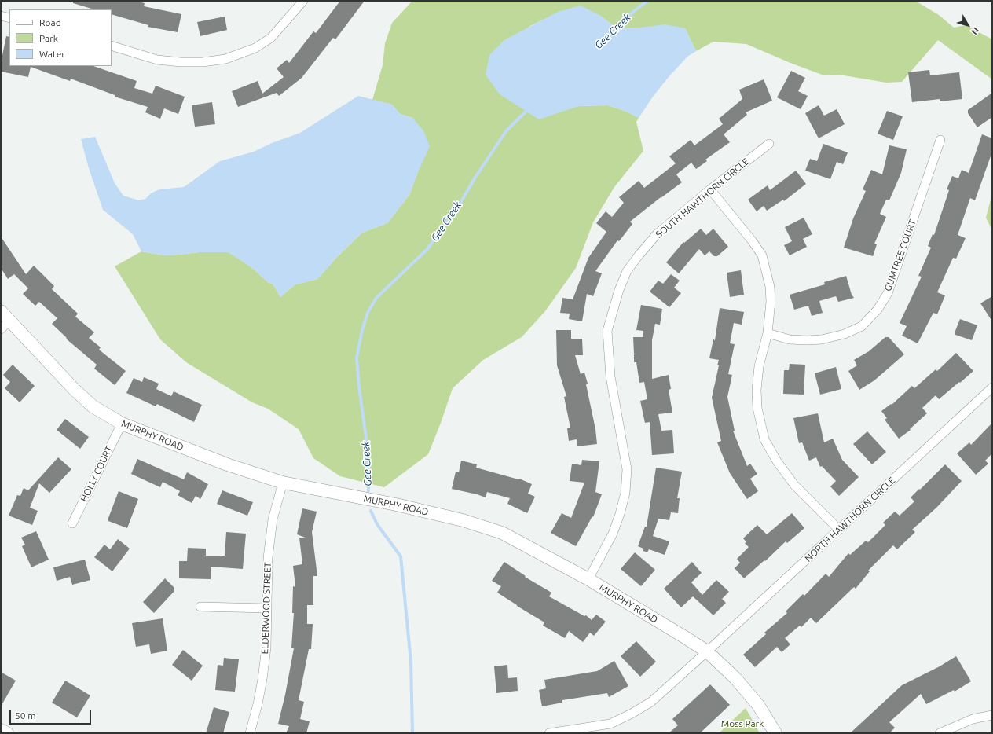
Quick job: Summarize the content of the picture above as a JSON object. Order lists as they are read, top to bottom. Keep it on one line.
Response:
{"streets":{"street":["SOUTH HAWTHORN CIRCLE","GUMTREE COURT","MURPHY ROAD","HOLLY COURT","NORTH HAWTHORN CIRCLE","ELDERWOOD STREET"]},"crossings":[["SOUTH HAWTHORN CIRCLE","MURPHY ROAD"],["MURPHY ROAD","HOLLY COURT"],["MURPHY ROAD","NORTH HAWTHORN CIRCLE"],["MURPHY ROAD","ELDERWOOD STREET"]],"water":["Gee Creek"],"parks":["Moss Park"],"legend":["Road","Park","Water"],"scale_bar":"50 m","north":"bottom right"}
